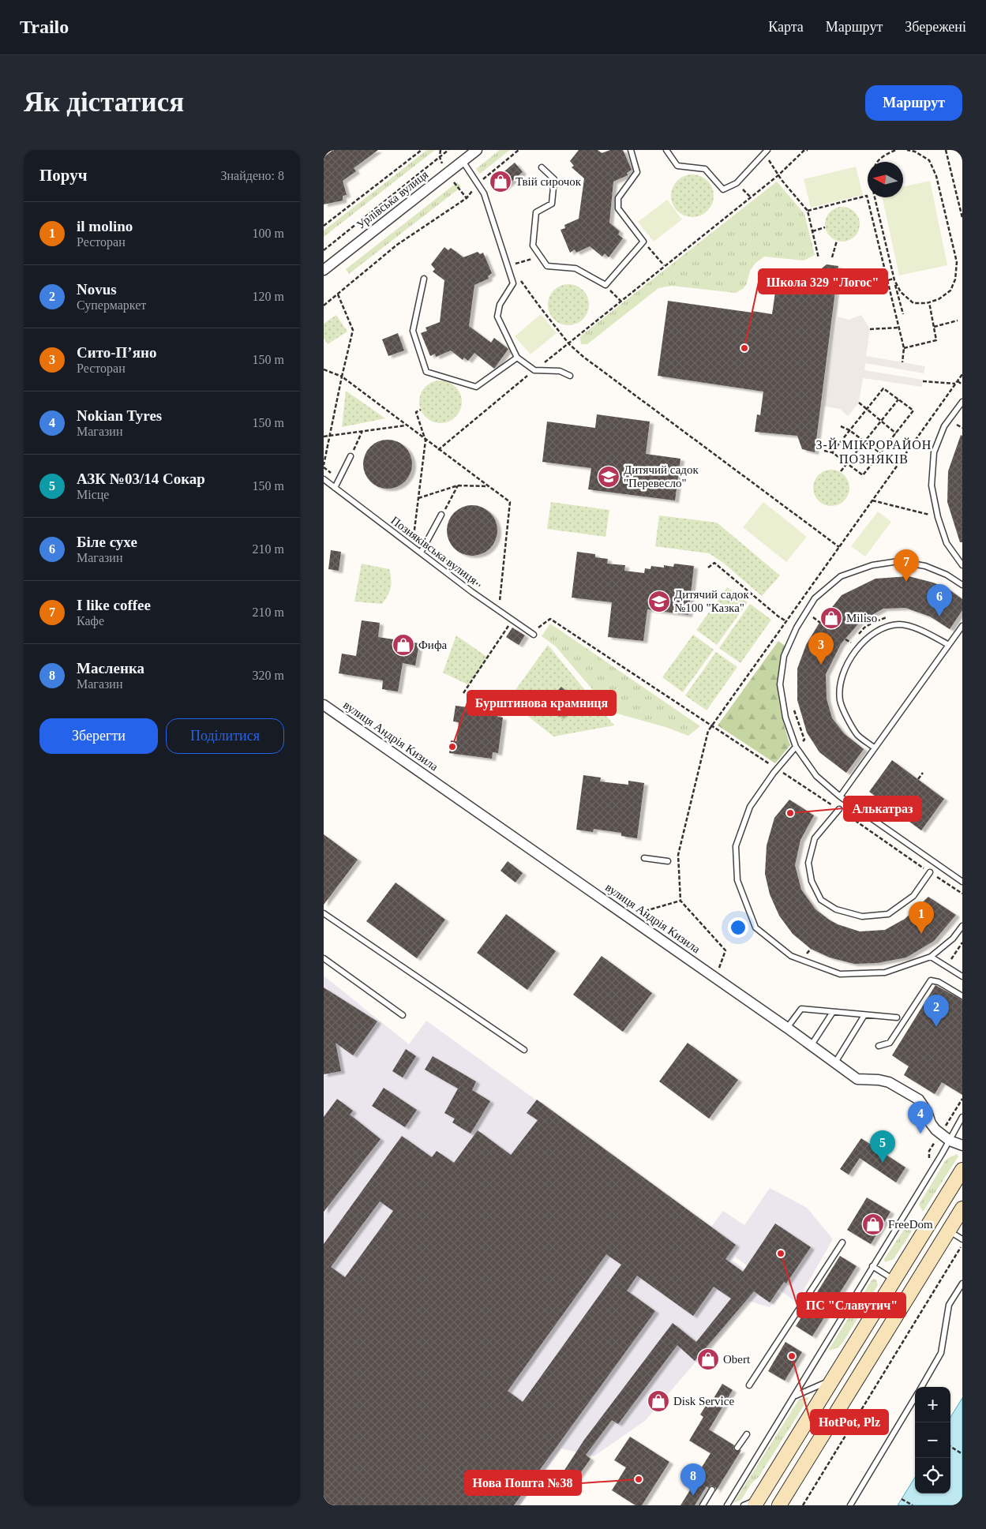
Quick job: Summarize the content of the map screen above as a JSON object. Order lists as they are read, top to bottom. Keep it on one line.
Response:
{"streets":{"street":["Урлівська вулиця","вулиця Андрія Кизила"],"lane":["Позняківська вулиця"]},"districts":["3-Й МІКРОРАЙОН ПОЗНЯКІВ"],"places":{"shop":["Твій сирочок","Miliso","Фифа","FreeDom","Obert","Disk Service"],"other":["Школа 329 \"Логос\"","Бурштинова крамниця","Алькатраз","ПС \"Славутич\"","HotPot, Plz","Нова Пошта №38"],"school or university":["Дитячий садок \"Перевесло\"","Дитячий садок №100 \"Казка\""]},"north":"left","page":{"header":"Trailo","nav":["Карта","Маршрут","Збережені"],"buttons":["Маршрут",["Зберегти","Поділитися"]],"title":"Як дістатися","heading":["Поруч","Знайдено: 8"],"list":[{"mark":"1","name":"il molino","note":"Ресторан","value":"100 m"},{"mark":"2","name":"Novus","note":"Супермаркет","value":"120 m"},{"mark":"3","name":"Сито-П’яно","note":"Ресторан","value":"150 m"},{"mark":"4","name":"Nokian Tyres","note":"Магазин","value":"150 m"},{"mark":"5","name":"АЗК №03/14 Сокар","note":"Місце","value":"150 m"},{"mark":"6","name":"Біле сухе","note":"Магазин","value":"210 m"},{"mark":"7","name":"I like coffee","note":"Кафе","value":"210 m"},{"mark":"8","name":"Масленка","note":"Магазин","value":"320 m"}],"pins":["7","6","3","1","2","4","5","8"],"map_buttons":["+","−"]}}
